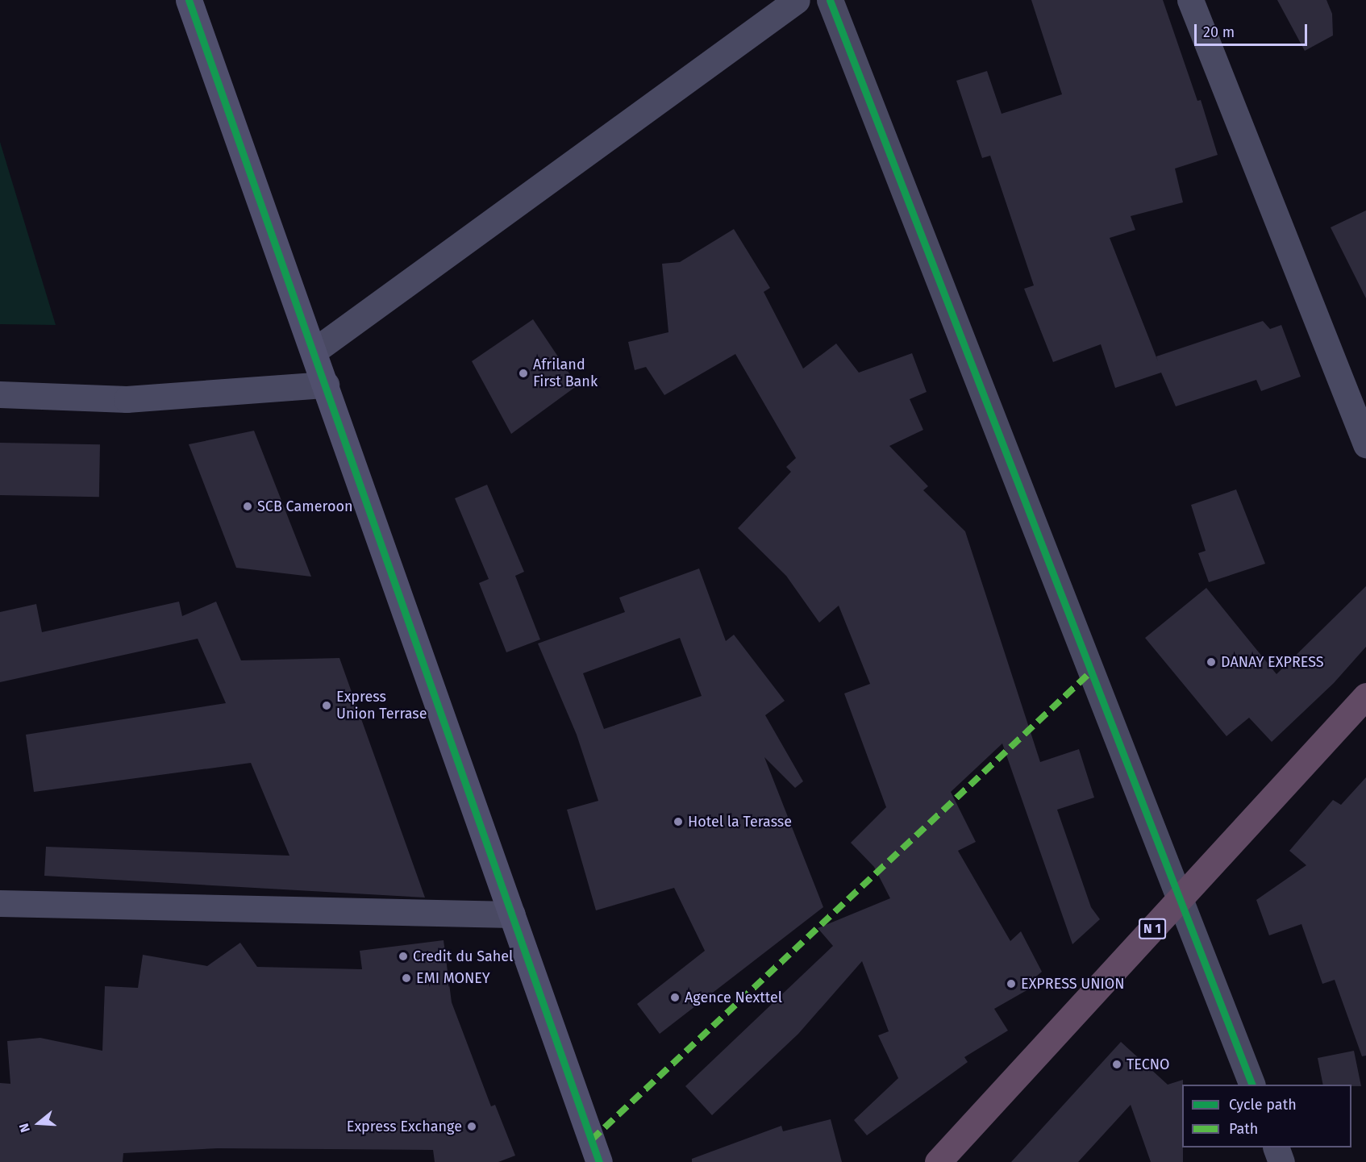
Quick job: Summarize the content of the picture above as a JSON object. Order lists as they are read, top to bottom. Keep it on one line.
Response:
{"streets":{"highway":["N 1"]},"places":["Afriland First Bank","SCB Cameroon","DANAY EXPRESS","Express Union Terrase","Hotel la Terasse","Credit du Sahel","EMI MONEY","EXPRESS UNION","Agence Nexttel","TECNO","Express Exchange"],"legend":["Cycle path","Path"],"scale_bar":"20 m","north":"left"}
